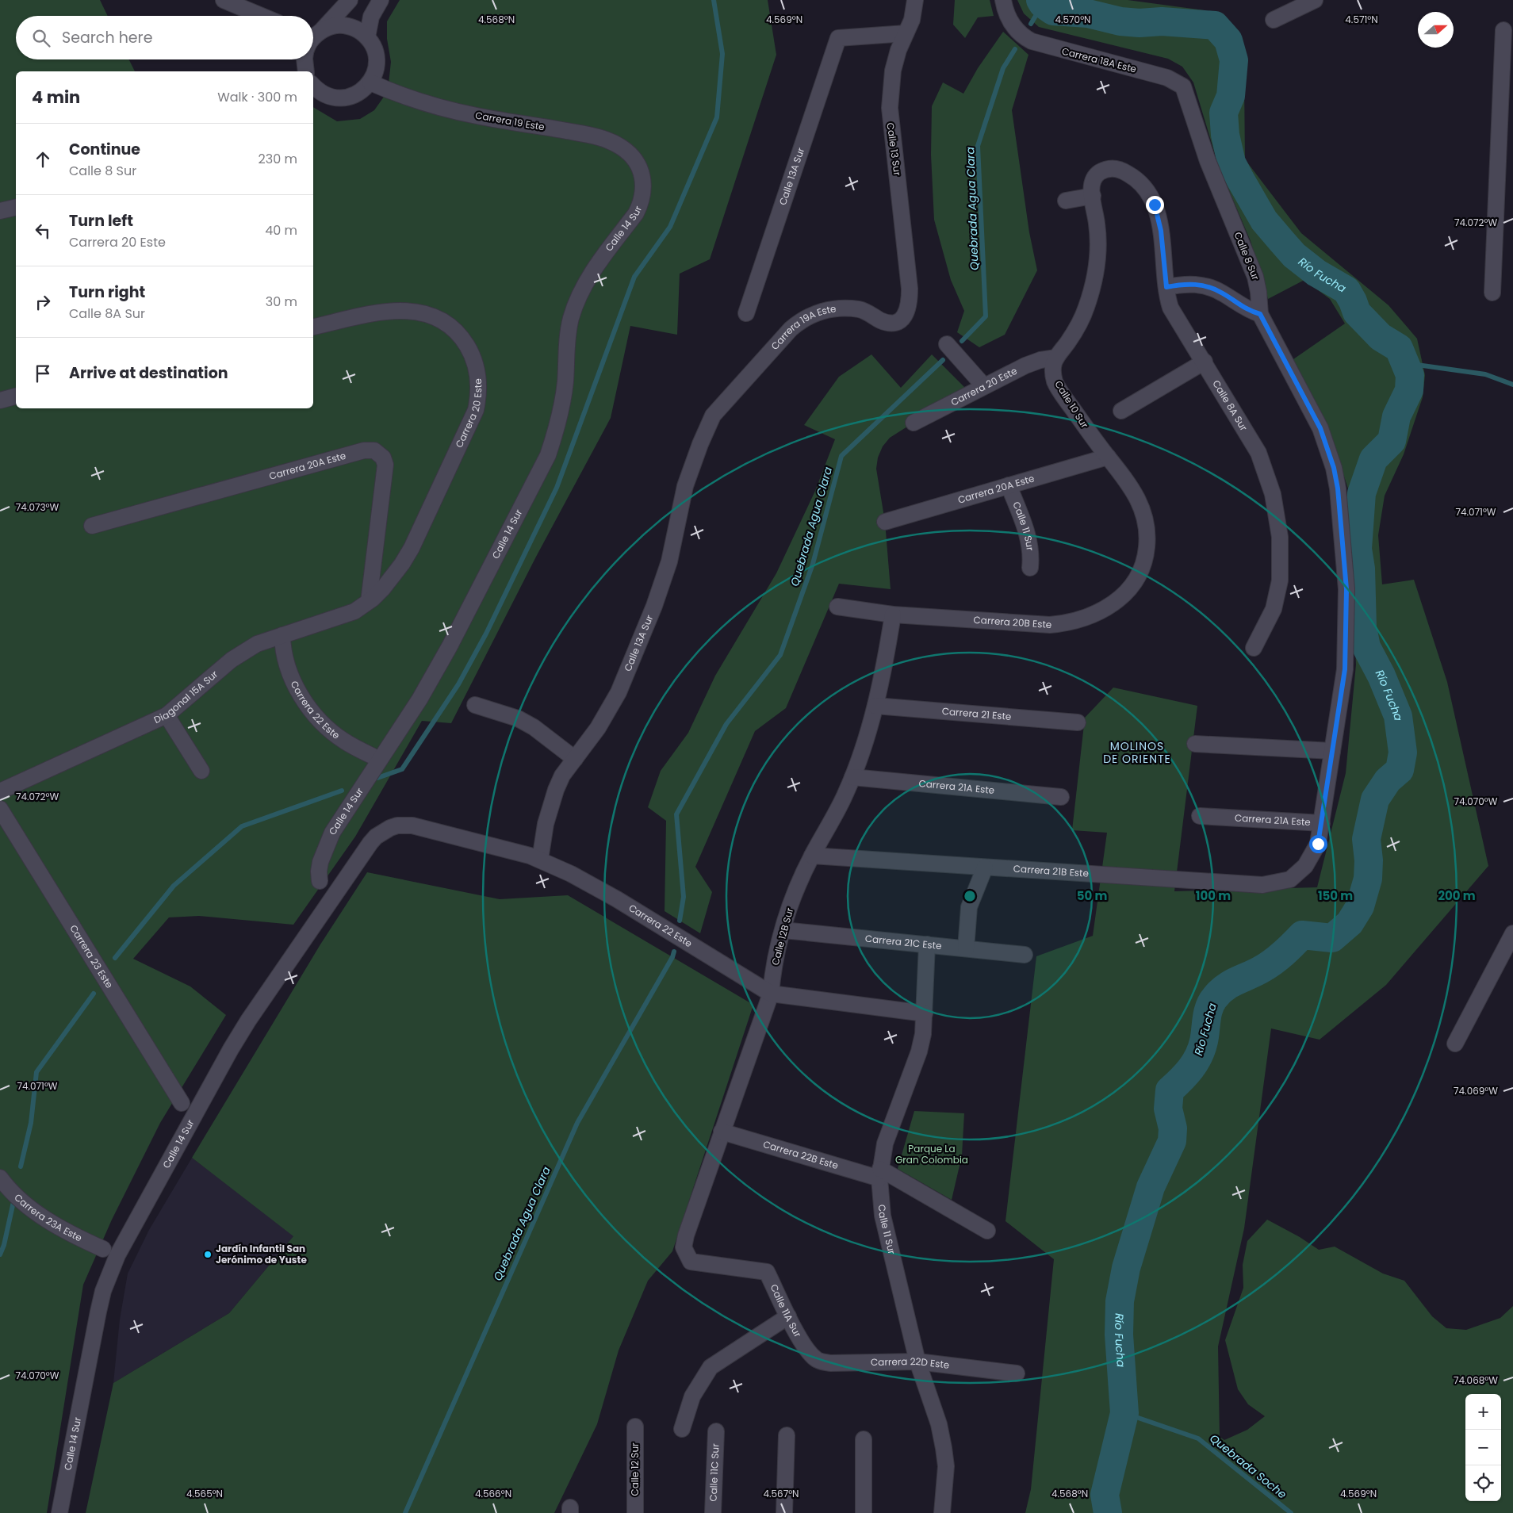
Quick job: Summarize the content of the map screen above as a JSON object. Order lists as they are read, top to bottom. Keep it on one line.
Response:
{"streets":{"street":["Carrera 18A Este","Carrera 19 Este","Calle 13 Sur","Calle 13A Sur","Calle 14 Sur","Calle 8 Sur","Carrera 19A Este","Carrera 20 Este","Calle 10 Sur","Calle 8A Sur","Carrera 20A Este","Calle 11 Sur","Carrera 20B Este","Diagonal 15A Sur","Carrera 22 Este","Carrera 21 Este","Carrera 21A Este","Carrera 21B Este","Calle 12B Sur","Carrera 21C Este","Carrera 23 Este","Carrera 22B Este","Carrera 23A Este","Calle 11A Sur","Carrera 22D Este","Calle 12 Sur","Calle 11C Sur"]},"crossings":[["Carrera 18A Este","Calle 8 Sur"],["Carrera 19 Este","Calle 14 Sur"],["Calle 13 Sur","Calle 13A Sur"],["Calle 13 Sur","Carrera 19A Este"],["Calle 13A Sur","Carrera 19A Este"],["Calle 13A Sur","Carrera 22 Este"],["Calle 14 Sur","Carrera 22 Este"],["Calle 8 Sur","Carrera 21A Este"],["Calle 8 Sur","Carrera 21B Este"],["Carrera 20 Este","Calle 10 Sur"],["Carrera 20 Este","Carrera 20A Este"],["Carrera 20 Este","Diagonal 15A Sur"],["Calle 10 Sur","Carrera 20A Este"],["Calle 10 Sur","Carrera 20B Este"],["Carrera 20A Este","Calle 11 Sur"],["Carrera 20A Este","Diagonal 15A Sur"],["Calle 11 Sur","Carrera 22 Este"],["Calle 11 Sur","Carrera 21C Este"],["Calle 11 Sur","Carrera 22B Este"],["Calle 11 Sur","Carrera 22D Este"],["Carrera 20B Este","Calle 12B Sur"],["Diagonal 15A Sur","Carrera 22 Este"],["Carrera 22 Este","Calle 12B Sur"],["Carrera 21 Este","Calle 12B Sur"],["Carrera 21A Este","Calle 12B Sur"],["Carrera 21B Este","Calle 12B Sur"],["Calle 12B Sur","Carrera 21C Este"],["Calle 12B Sur","Carrera 22B Este"],["Calle 12B Sur","Calle 11A Sur"],["Calle 11A Sur","Carrera 22D Este"]],"districts":["MOLINOS DE ORIENTE"],"water":["Quebrada Agua Clara","Río Fucha","Quebrada Soche"],"parks":["Parque La Gran Colombia"],"places":["Jardín Infantil San Jerónimo de Yuste"],"north":"right","page":{"search":"Search here","heading":["4 min","Walk · 300 m"],"list":[["Continue","Calle 8 Sur","230 m"],["Turn left","Carrera 20 Este","40 m"],["Turn right","Calle 8A Sur","30 m"],"Arrive at destination"],"map_buttons":["+","−"]},"coordinates":["4.570°N","4.568°N","4.569°N","4.571°N","74.072°W","74.073°W","74.071°W","74.070°W","74.069°W","74.068°W","4.565°N","4.566°N","4.567°N"],"rings":["50 m","100 m","150 m","200 m"]}
